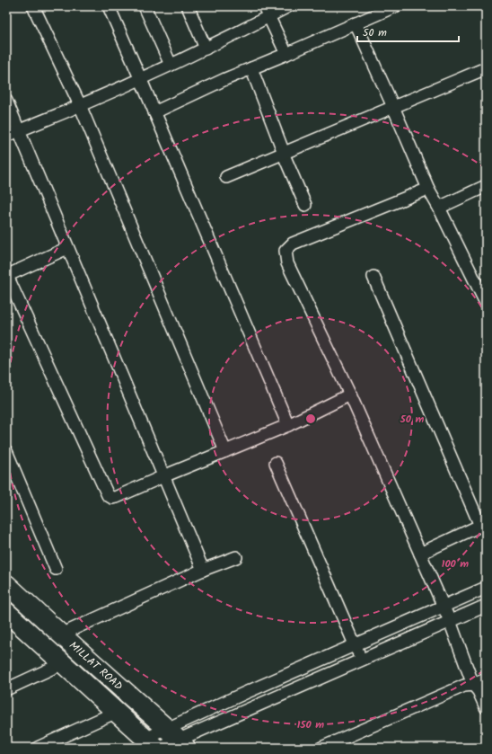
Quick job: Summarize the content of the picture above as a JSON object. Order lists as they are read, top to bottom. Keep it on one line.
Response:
{"streets":{"main road":["MILLAT ROAD"]},"scale_bar":"50 m","rings":["50 m","100 m","150 m"]}
